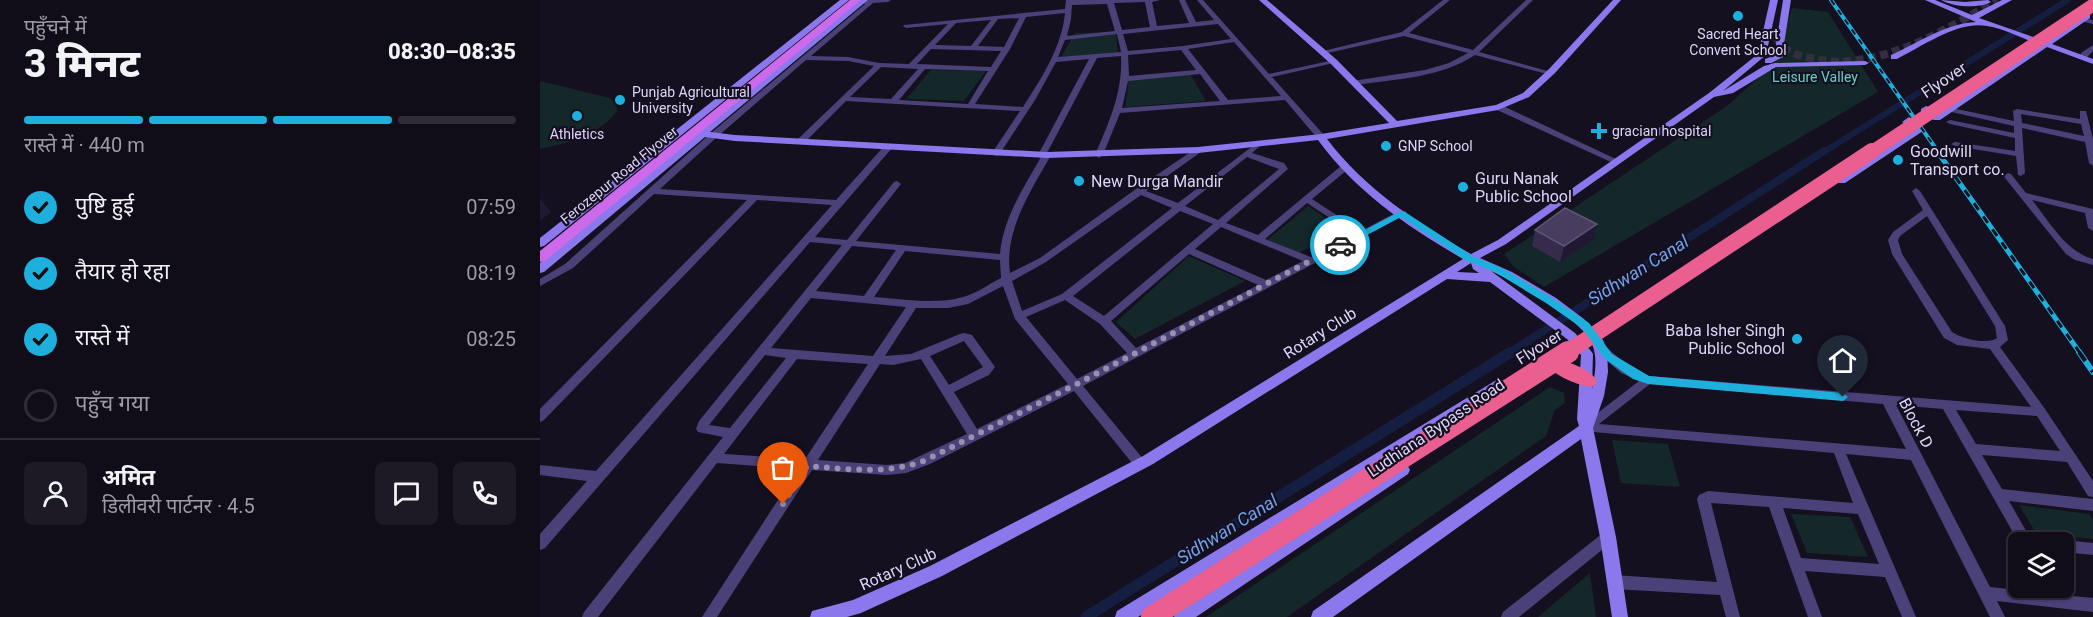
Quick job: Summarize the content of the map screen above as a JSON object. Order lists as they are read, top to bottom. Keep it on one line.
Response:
{"streets":{"highway":["Flyover"],"main road":["Ferozepur Road Flyover"],"street":["Rotary Club","Block D","Ludhiana Bypass Road"]},"water":["Sidhwan Canal"],"parks":["Leisure Valley"],"places":{"other":["Sacred Heart Convent School","Punjab Agricultural University","Athletics","GNP School","Goodwill Transport co.","New Durga Mandir","Guru Nanak Public School","Baba Isher Singh Public School"],"health":["gracian hospital"]},"page":{"heading":["3 मिनट","पहुँचने में","08:30–08:35"],"panel":["अमित","डिलीवरी पार्टनर · 4.5"],"bar":"रास्ते में · 440 m","list":[["पुष्टि हुई","07:59"],["तैयार हो रहा","08:19"],["रास्ते में","08:25"],"पहुँच गया"]}}
